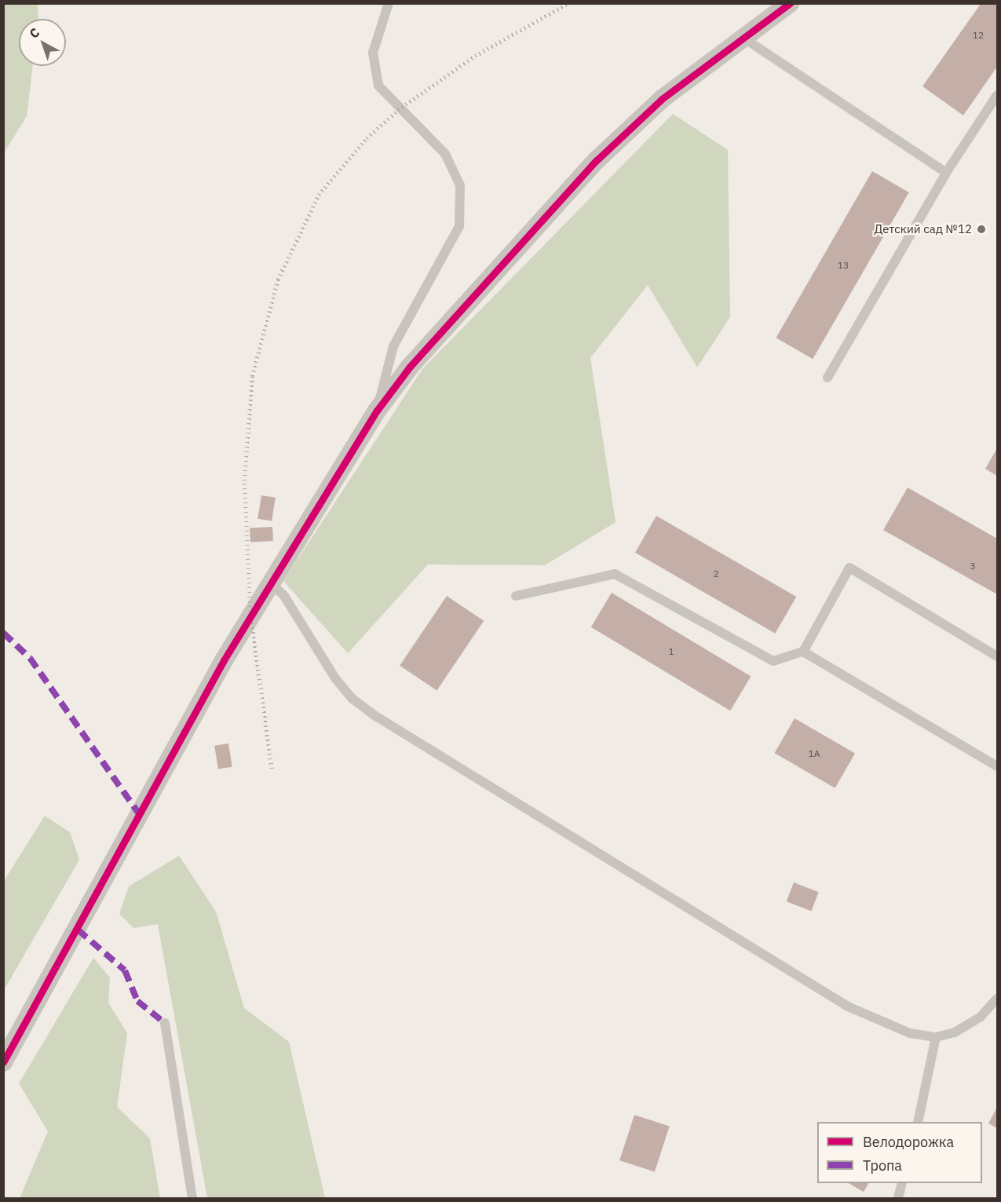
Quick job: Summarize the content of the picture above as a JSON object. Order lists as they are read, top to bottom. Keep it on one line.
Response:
{"places":["Детский сад №12"],"house_numbers":["12","13","3","2","1","1А"],"legend":["Велодорожка","Тропа"],"north":"top left"}
